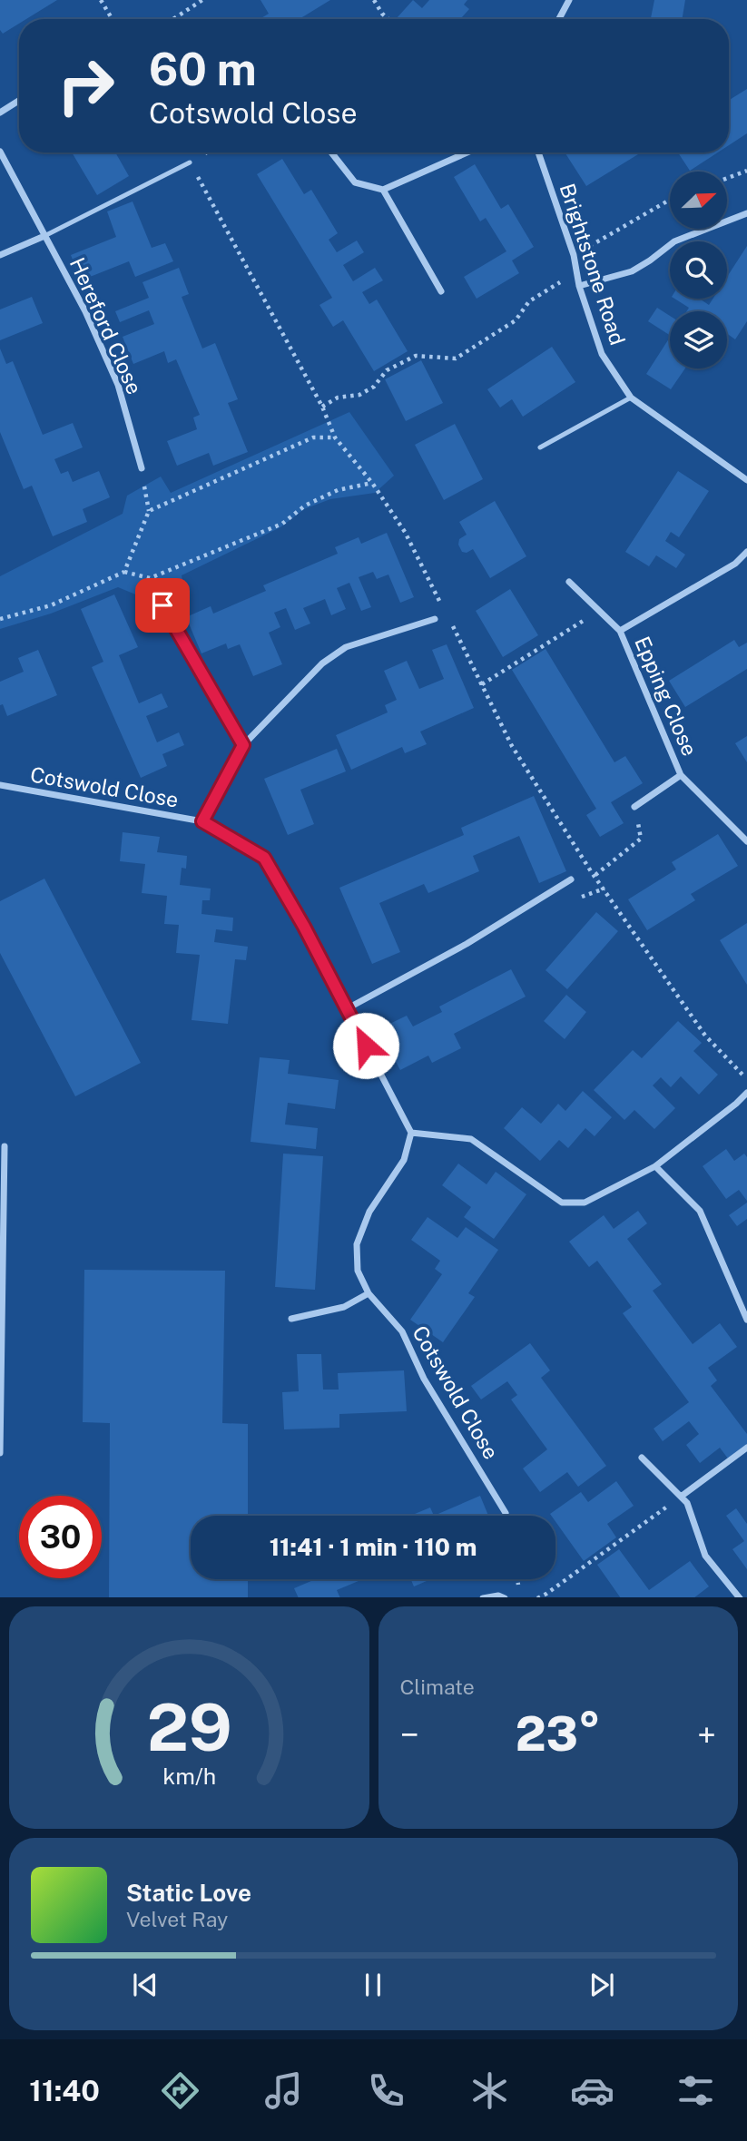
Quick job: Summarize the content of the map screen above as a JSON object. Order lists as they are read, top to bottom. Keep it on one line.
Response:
{"streets":{"street":["Brightstone Road","Hereford Close","Epping Close","Cotswold Close"]},"north":"top right","page":{"turn":["60 m","Cotswold Close"],"limit":"30","trip":"11:41 · 1 min · 110 m","tile":"Climate","heat":["−","23°","+"],"song":["Static Love","Velvet Ray"],"tabs":"11:40","gauge":["29","km/h"]}}
